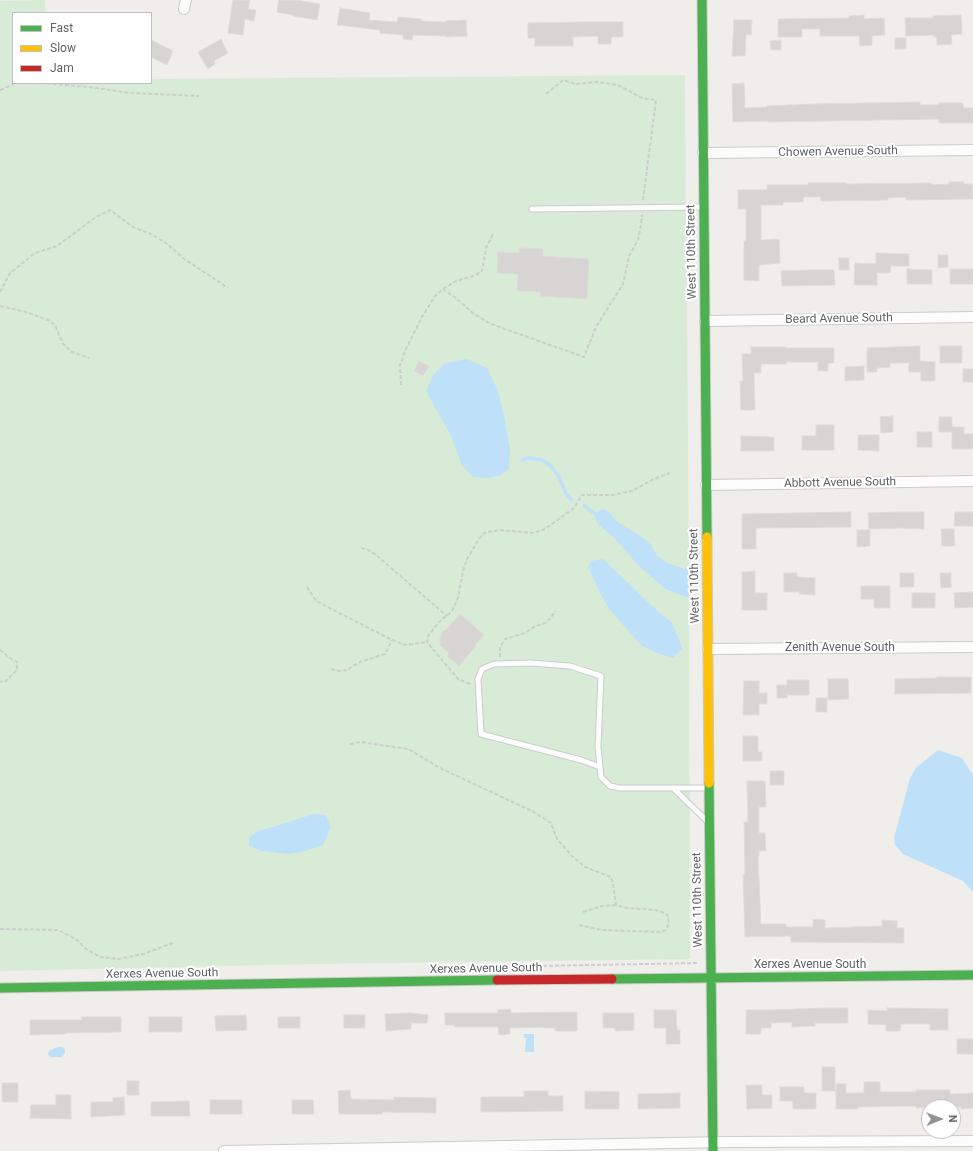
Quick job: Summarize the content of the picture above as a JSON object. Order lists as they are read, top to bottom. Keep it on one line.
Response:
{"streets":{"street":["Chowen Avenue South","West 110th Street","Beard Avenue South","Abbott Avenue South","Zenith Avenue South","Xerxes Avenue South"]},"crossings":[["Chowen Avenue South","West 110th Street"],["West 110th Street","Beard Avenue South"],["West 110th Street","Abbott Avenue South"],["West 110th Street","Zenith Avenue South"],["West 110th Street","Xerxes Avenue South"]],"legend":["Fast","Slow","Jam"],"north":"right"}
